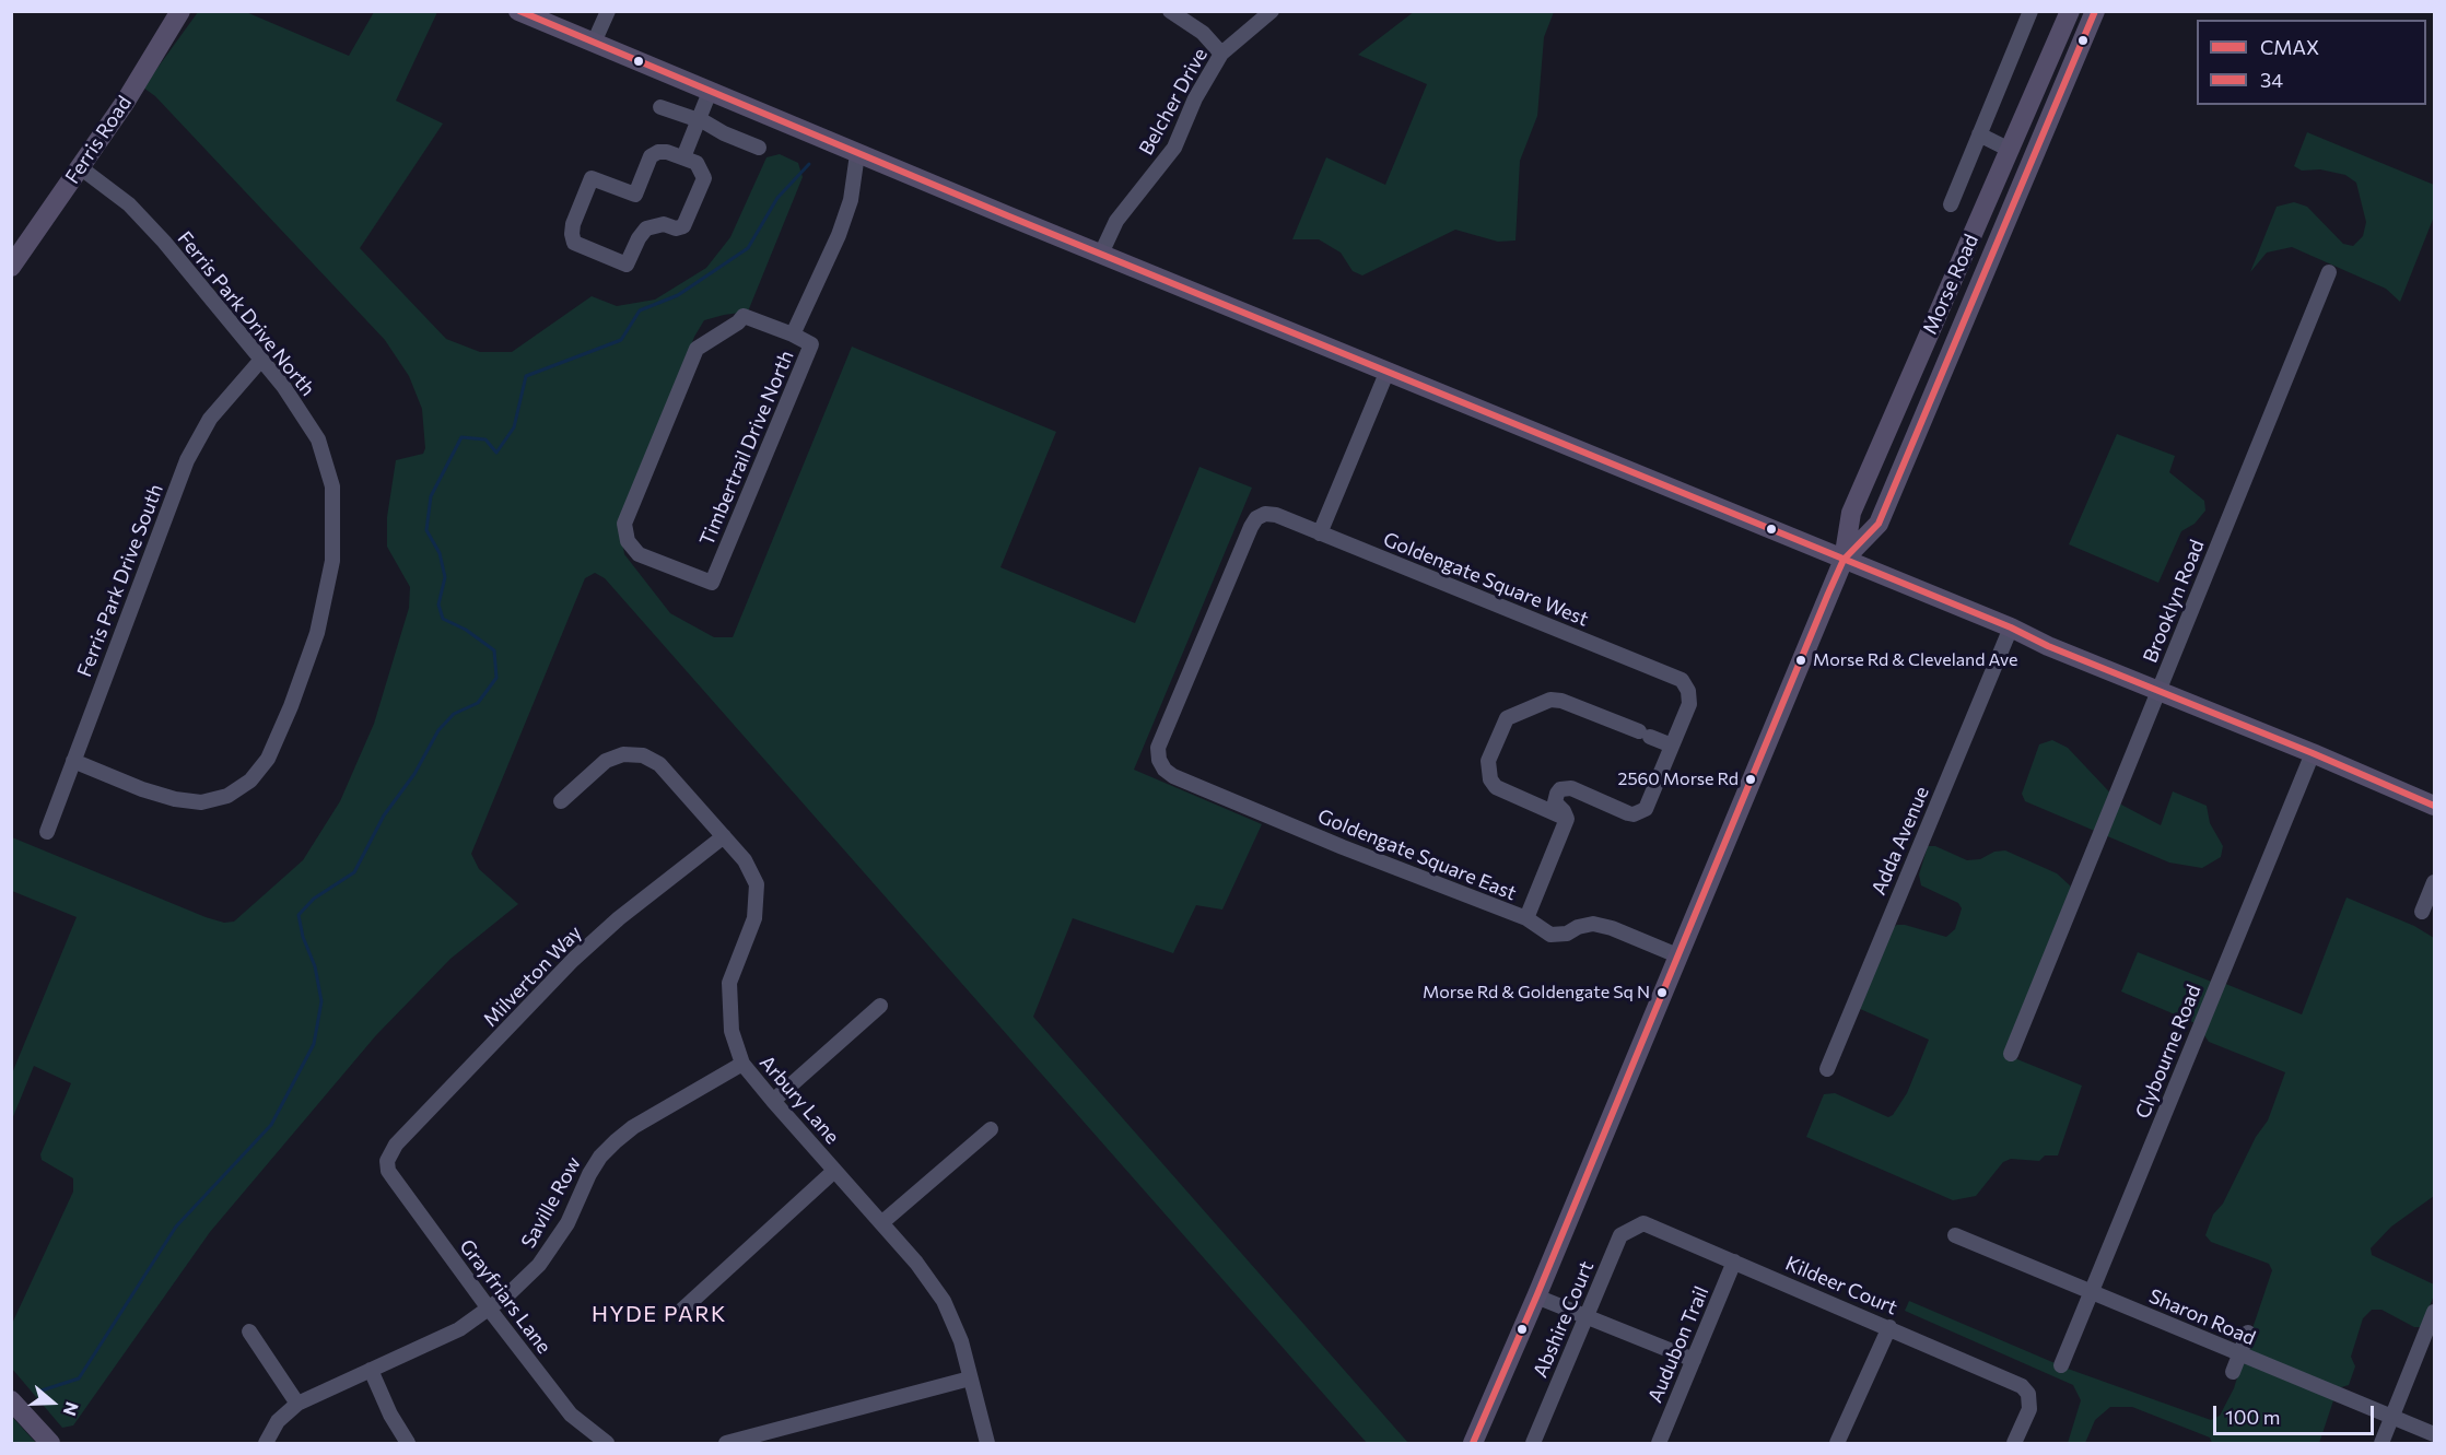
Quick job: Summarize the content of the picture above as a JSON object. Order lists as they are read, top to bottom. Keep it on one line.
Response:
{"streets":{"main road":["Ferris Road","Morse Road"],"street":["Belcher Drive","Ferris Park Drive North","Timbertrail Drive North","Goldengate Square West","Ferris Park Drive South","Brooklyn Road","Adda Avenue","Goldengate Square East","Milverton Way","Clybourne Road","Arbury Lane","Saville Row","Kildeer Court","Grayfriars Lane","Sharon Road","Abshire Court","Audubon Trail"]},"crossings":[["Ferris Road","Ferris Park Drive North"],["Morse Road","Goldengate Square East"],["Ferris Park Drive North","Ferris Park Drive South"],["Goldengate Square West","Goldengate Square East"],["Milverton Way","Arbury Lane"],["Milverton Way","Grayfriars Lane"],["Clybourne Road","Sharon Road"],["Arbury Lane","Saville Row"],["Saville Row","Grayfriars Lane"],["Kildeer Court","Abshire Court"],["Kildeer Court","Audubon Trail"]],"districts":["HYDE PARK"],"places":["Morse Rd & Cleveland Ave","2560 Morse Rd","Morse Rd & Goldengate Sq N"],"lines":["transit line CMAX","transit line 34"],"legend":["CMAX","34"],"scale_bar":"100 m","north":"right"}
